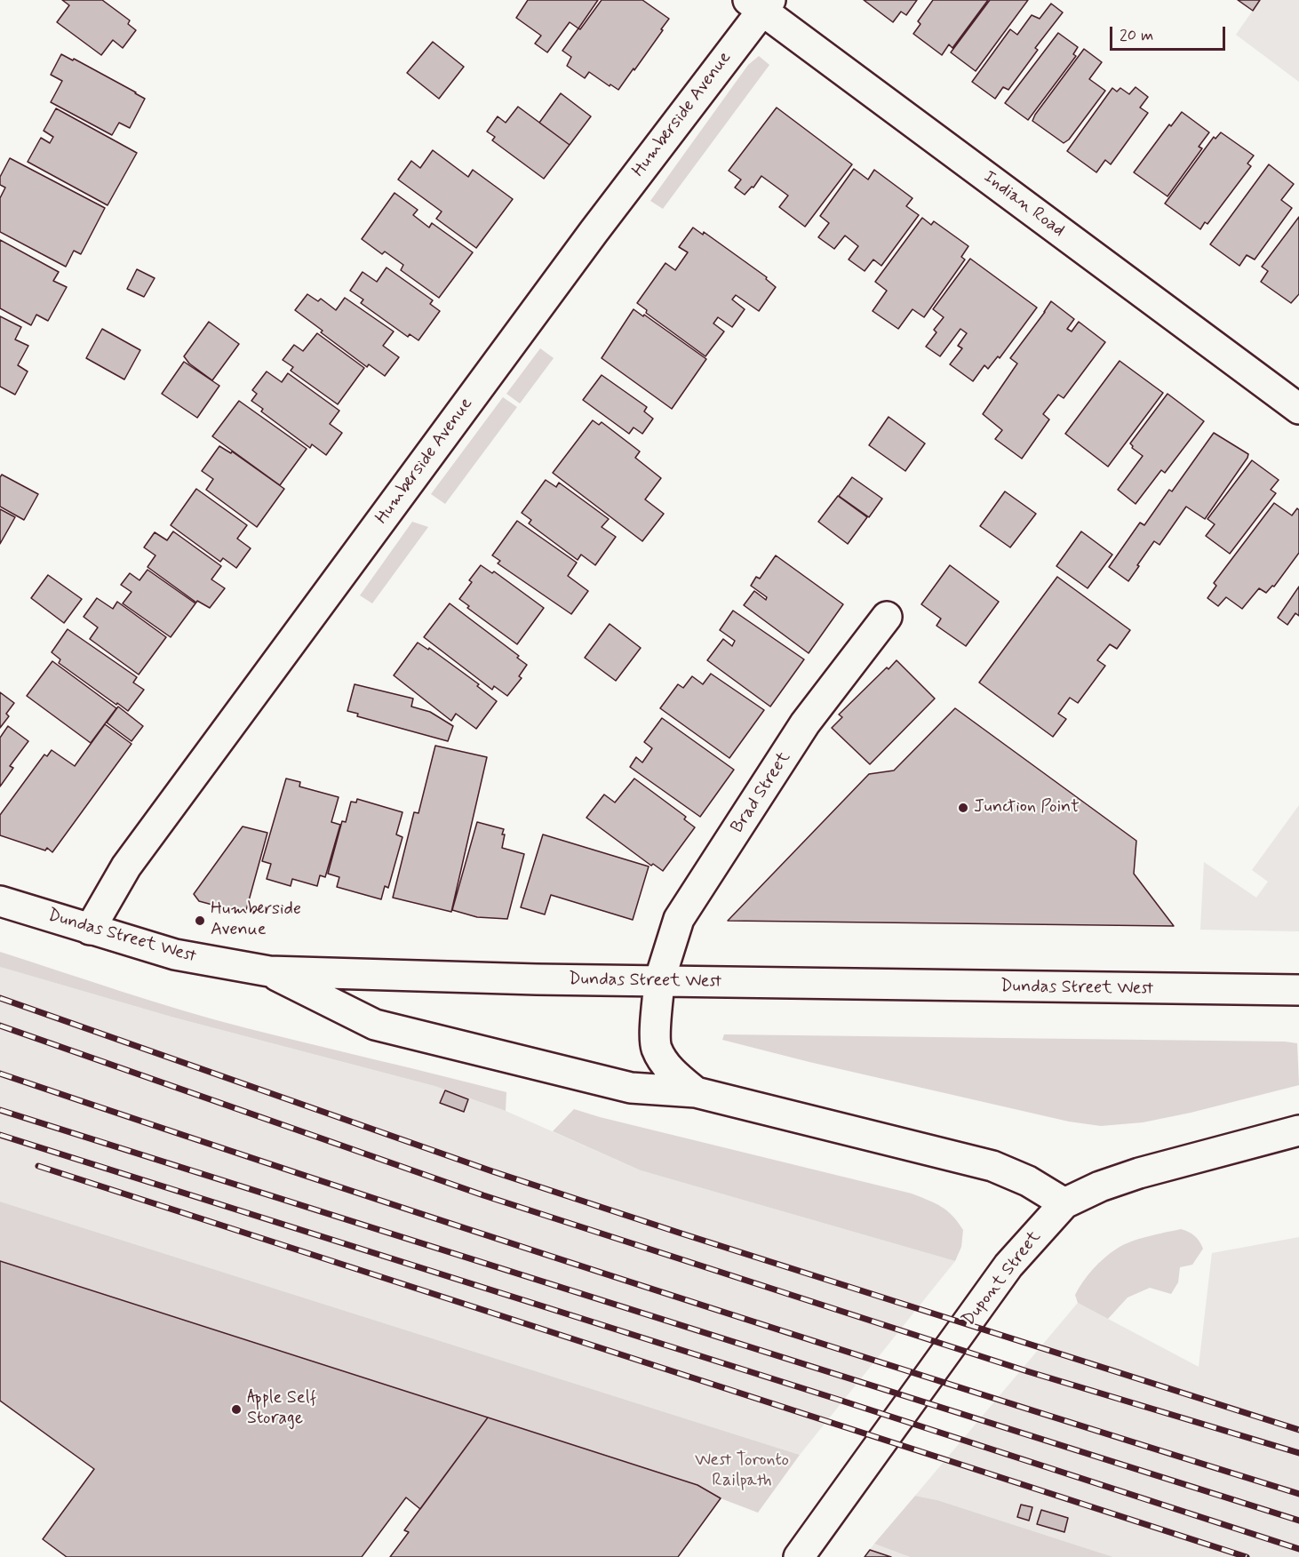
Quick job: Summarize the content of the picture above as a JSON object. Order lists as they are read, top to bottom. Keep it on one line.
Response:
{"streets":{"main road":["Humberside Avenue","Indian Road","Brad Street","Dundas Street West","Dupont Street"]},"crossings":[["Humberside Avenue","Indian Road"],["Humberside Avenue","Dundas Street West"],["Brad Street","Dundas Street West"]],"parks":["West Toronto Railpath"],"places":["Junction Point","Humberside Avenue","Apple Self Storage"],"scale_bar":"20 m"}
